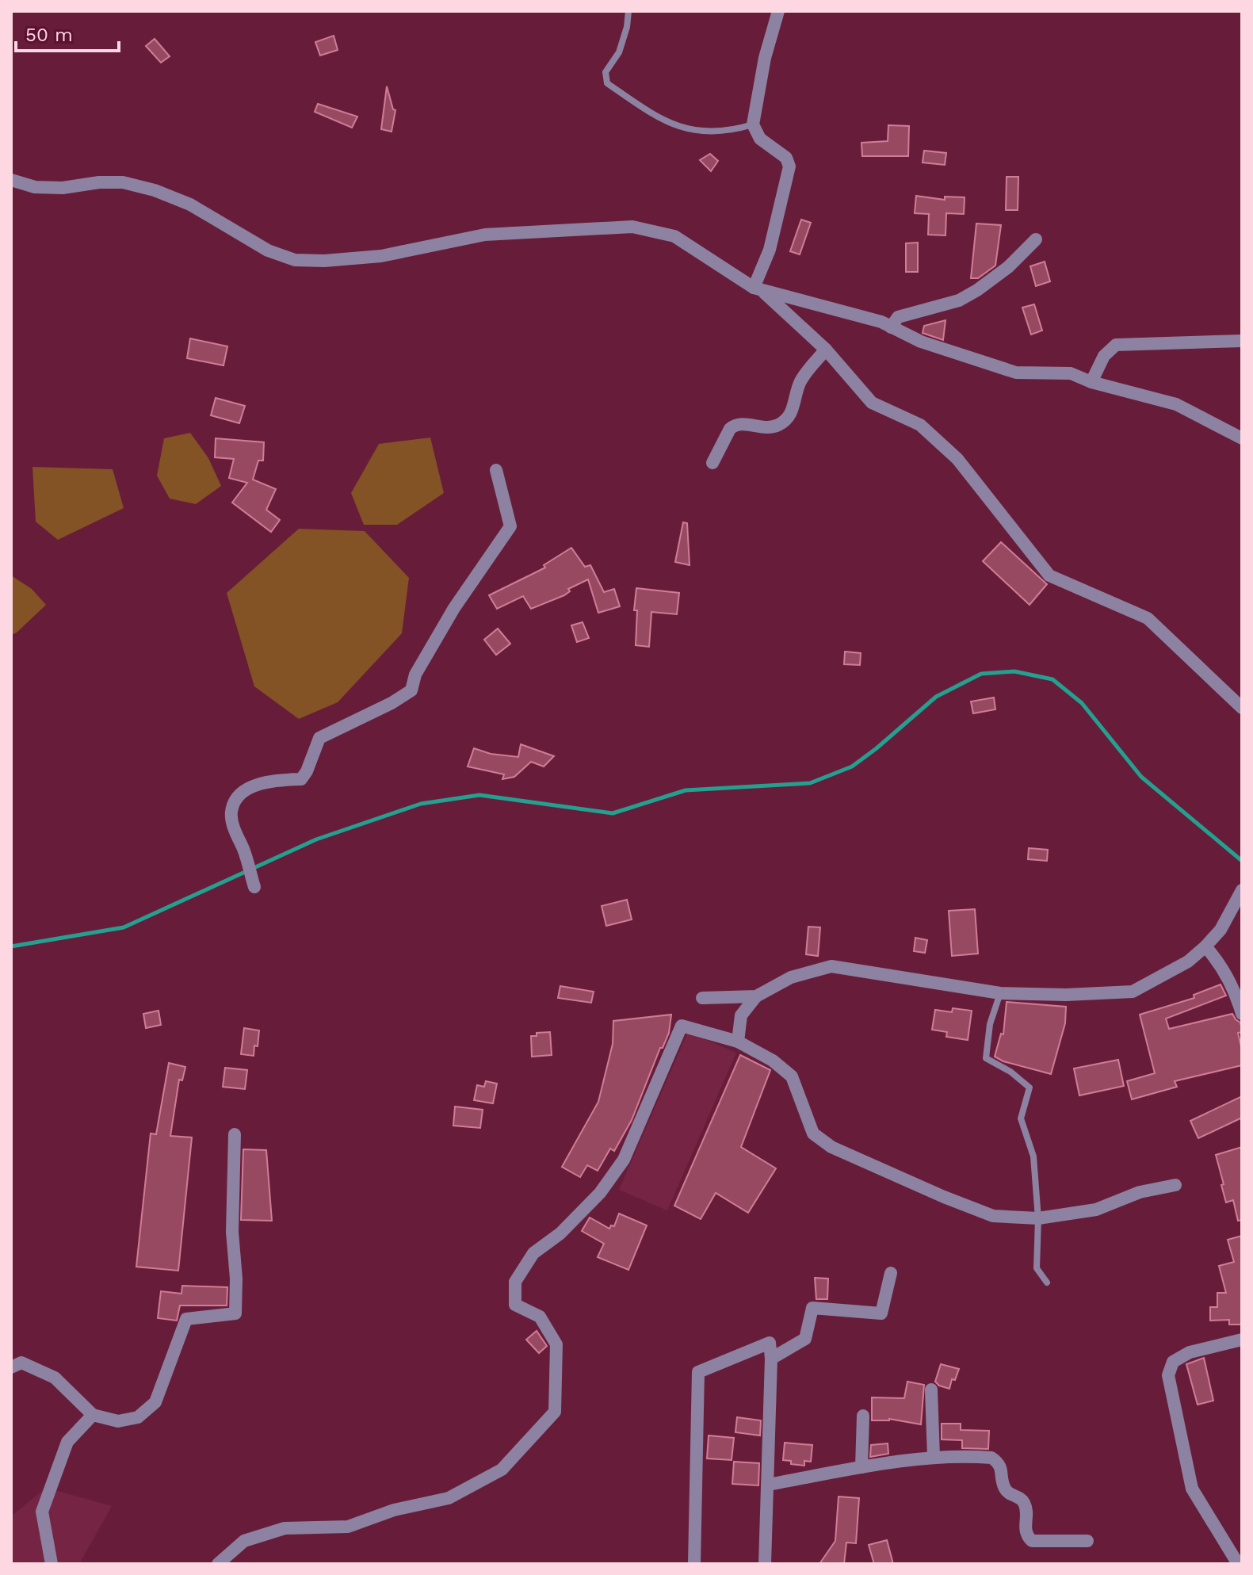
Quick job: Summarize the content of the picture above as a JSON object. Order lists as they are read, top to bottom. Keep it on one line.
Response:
{"scale_bar":"50 m"}
